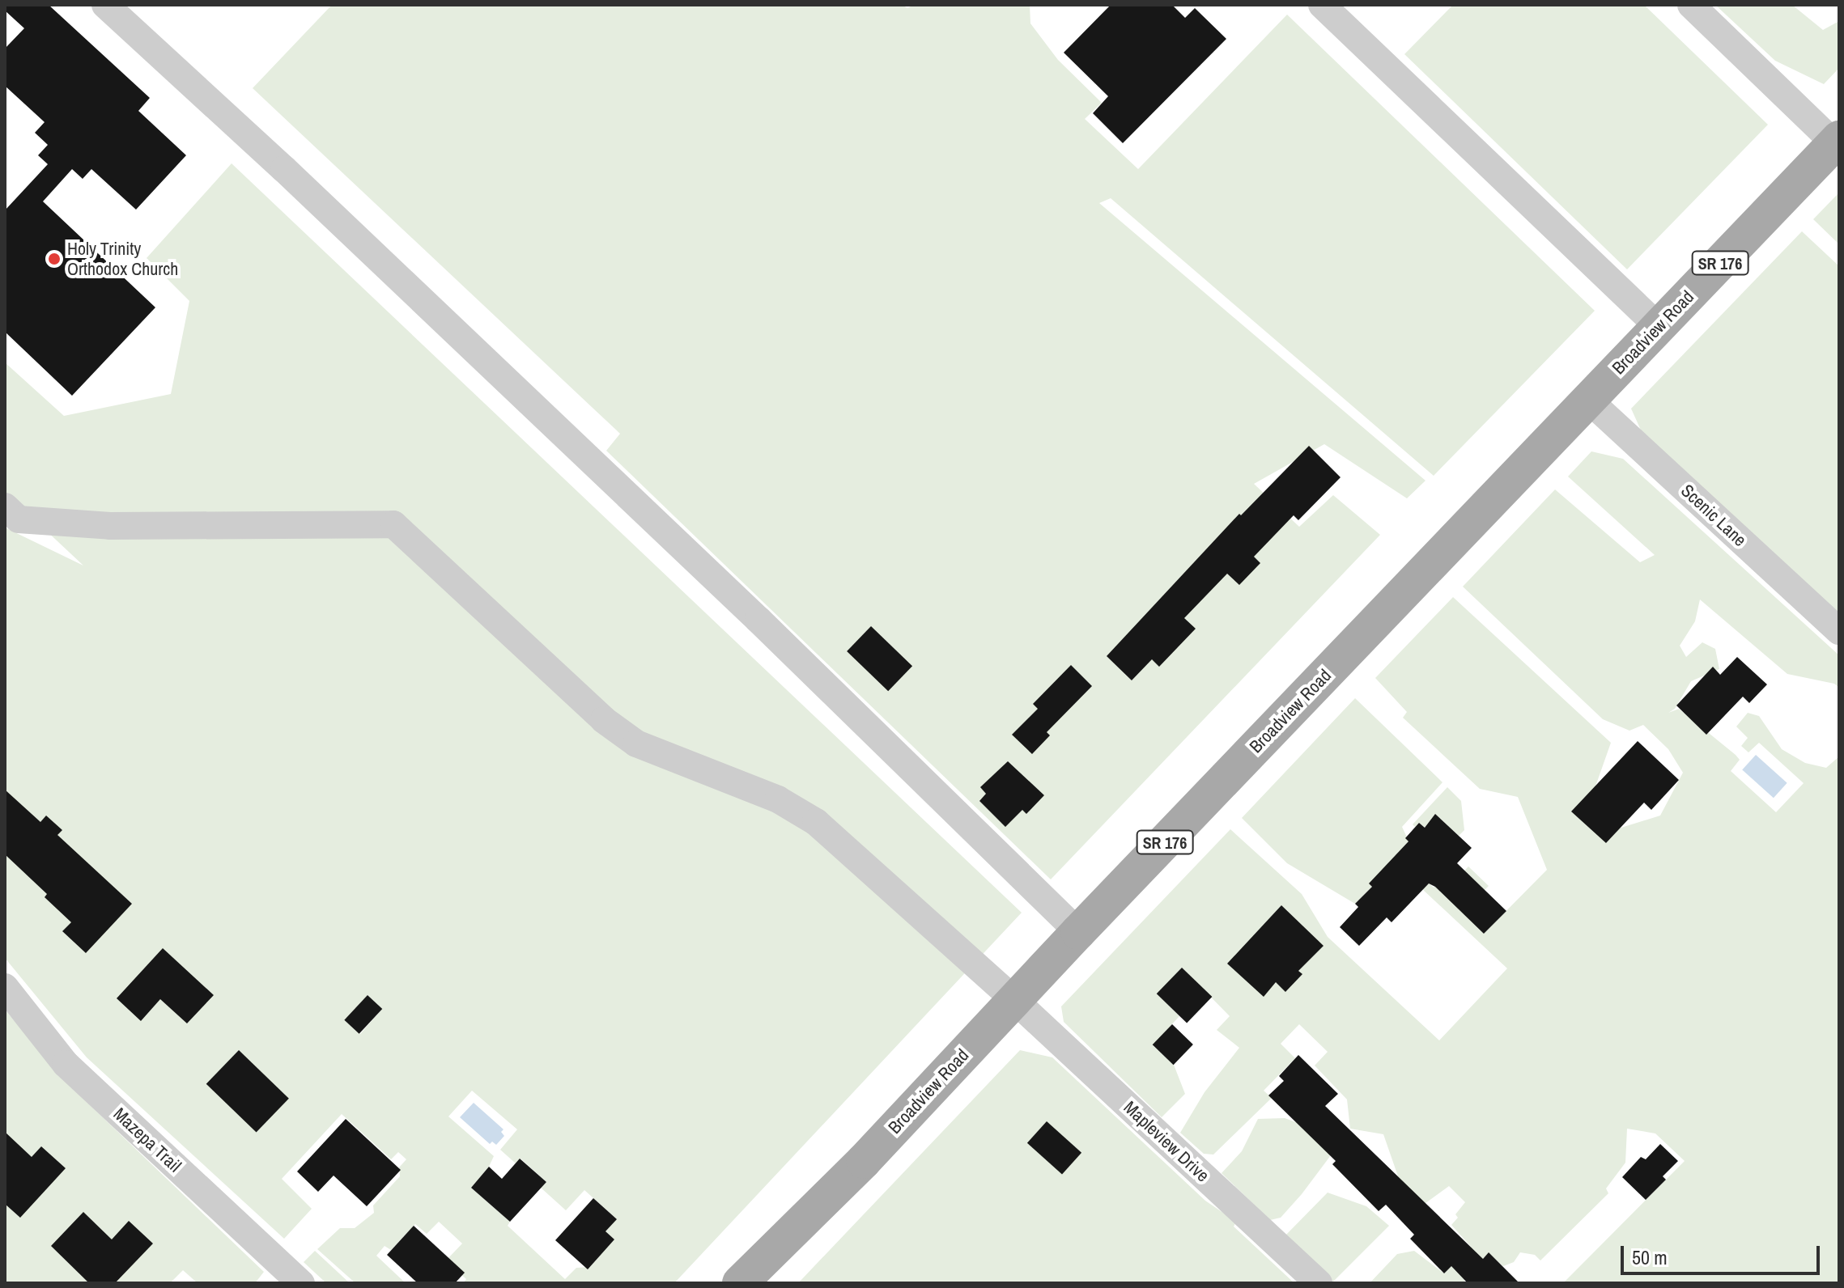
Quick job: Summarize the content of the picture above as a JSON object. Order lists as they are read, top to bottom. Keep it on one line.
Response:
{"streets":{"main road":["SR 176","Broadview Road"],"street":["Scenic Lane","Mazepa Trail","Mapleview Drive"]},"crossings":[["Broadview Road","Scenic Lane"],["Broadview Road","Mapleview Drive"]],"places":["Holy Trinity Orthodox Church"],"scale_bar":"50 m"}
